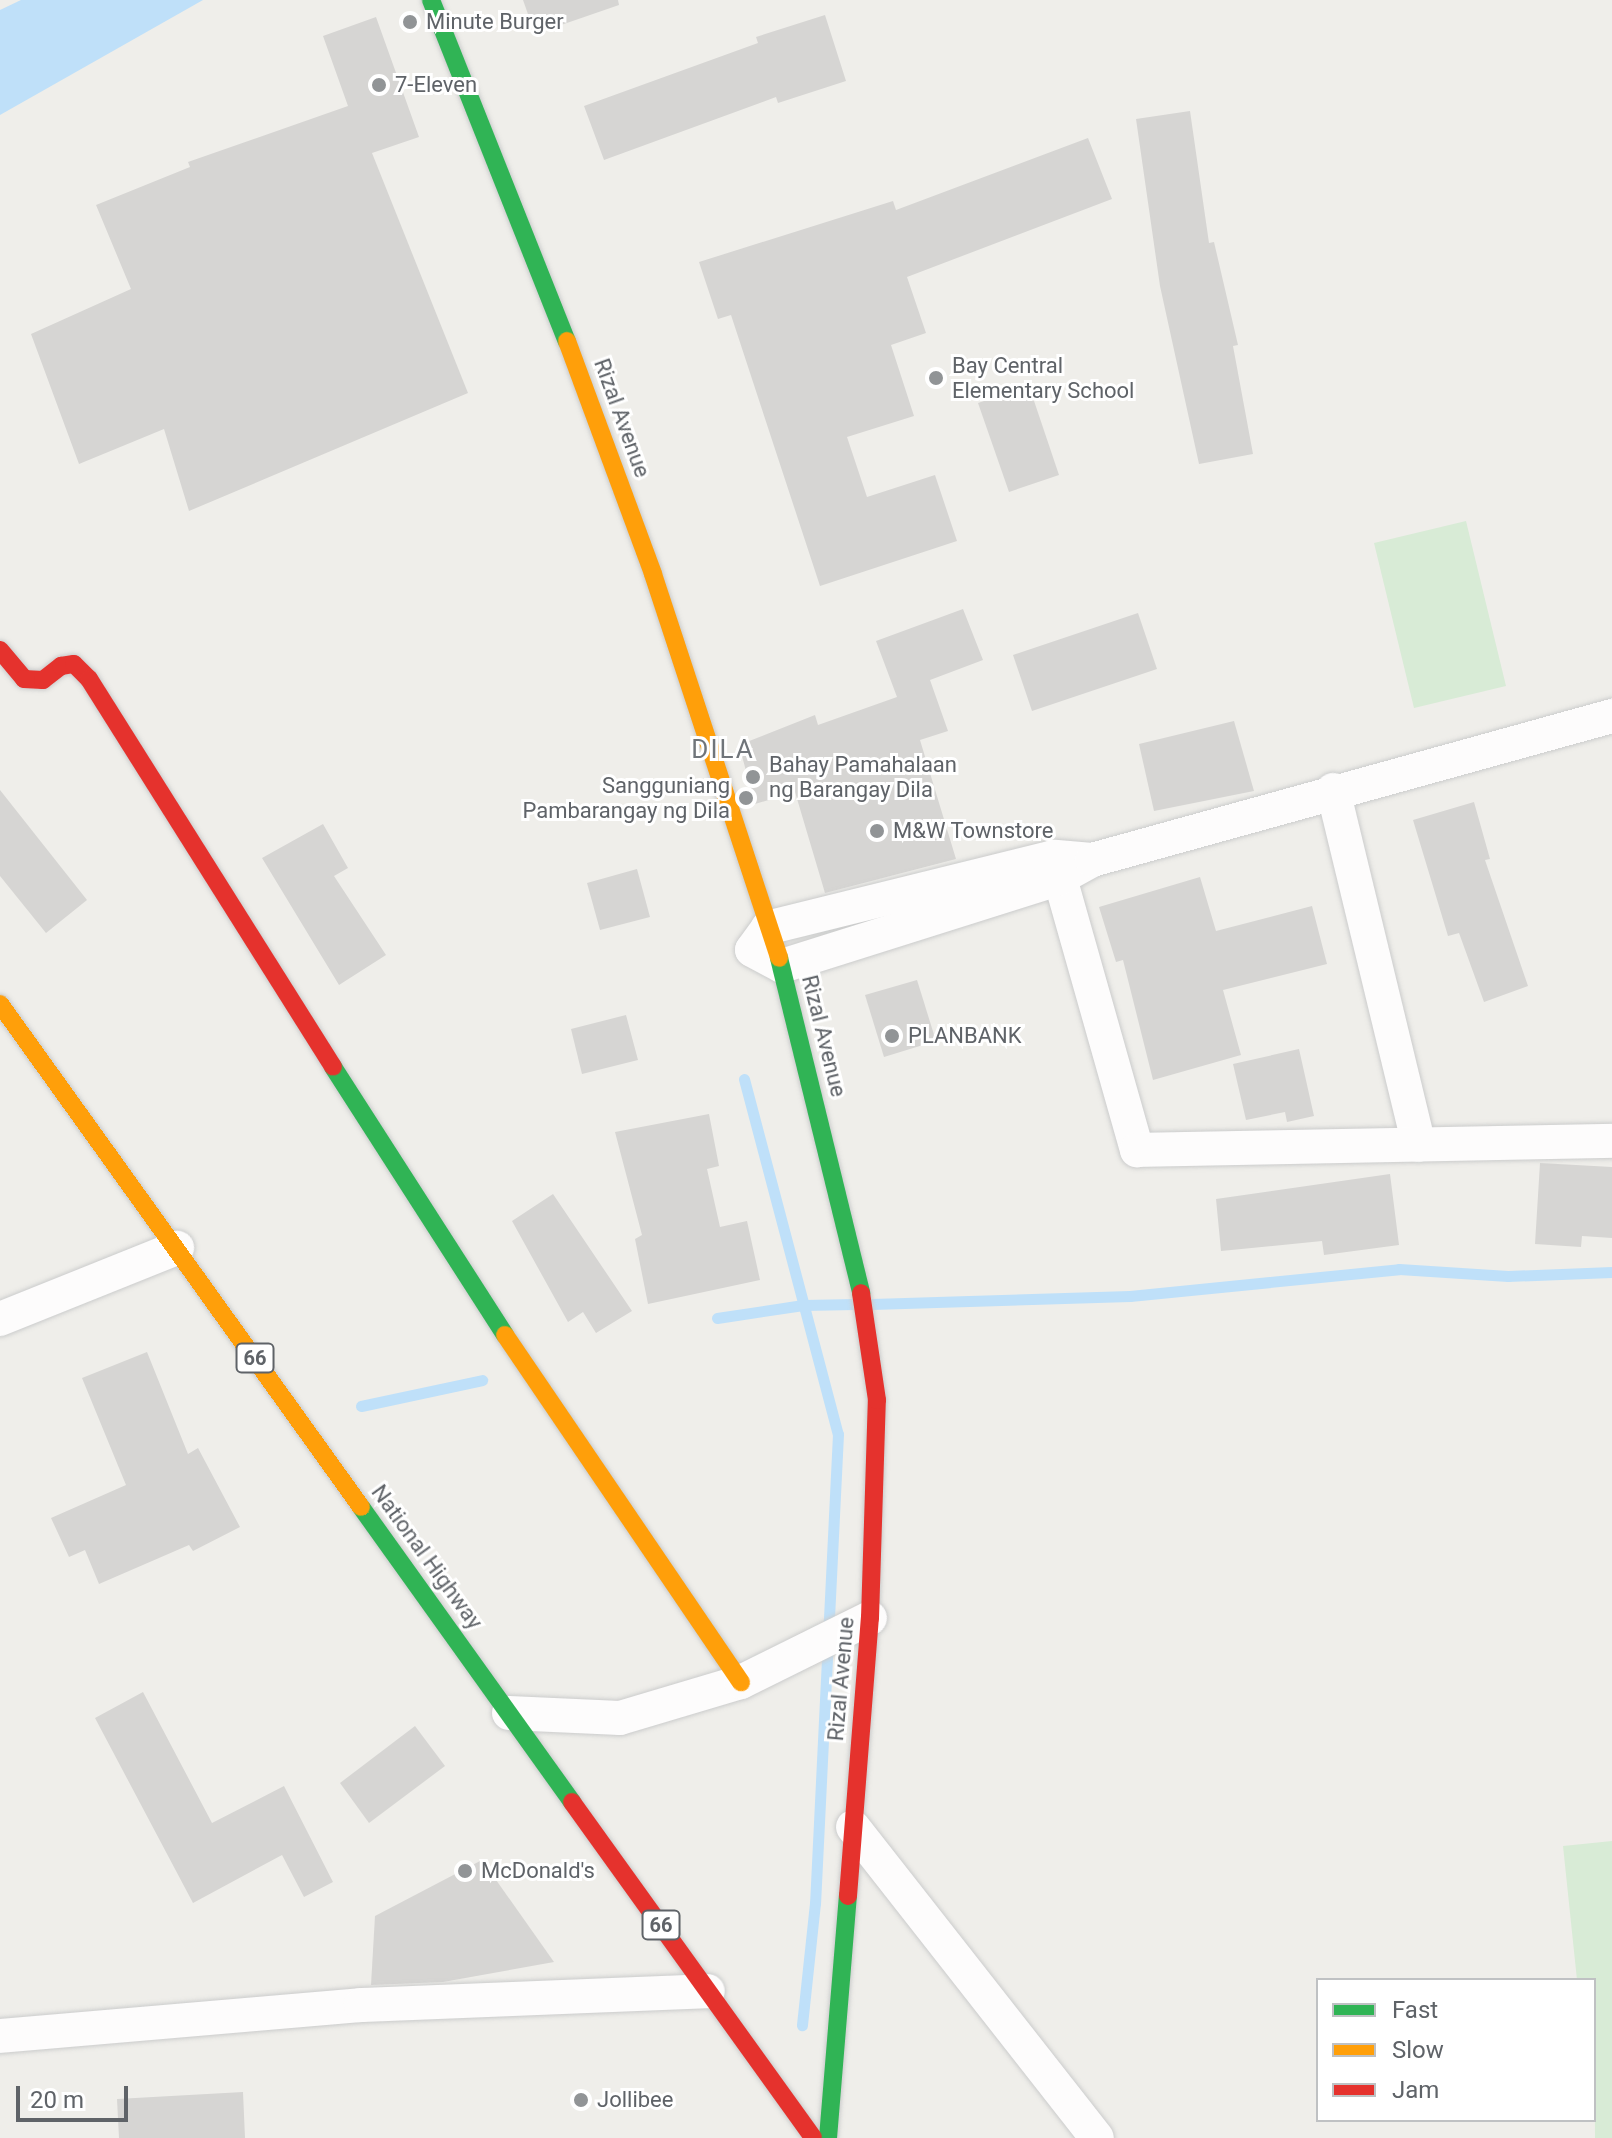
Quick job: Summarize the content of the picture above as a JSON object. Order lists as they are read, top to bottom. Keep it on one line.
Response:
{"streets":{"main road":["Rizal Avenue","66","National Highway"]},"districts":["DILA"],"places":["Minute Burger","7-Eleven","Bay Central Elementary School","Bahay Pamahalaan ng Barangay Dila","Sangguniang Pambarangay ng Dila","M&W Townstore","PLANBANK","McDonald's","Jollibee"],"legend":["Fast","Slow","Jam"],"scale_bar":"20 m"}
